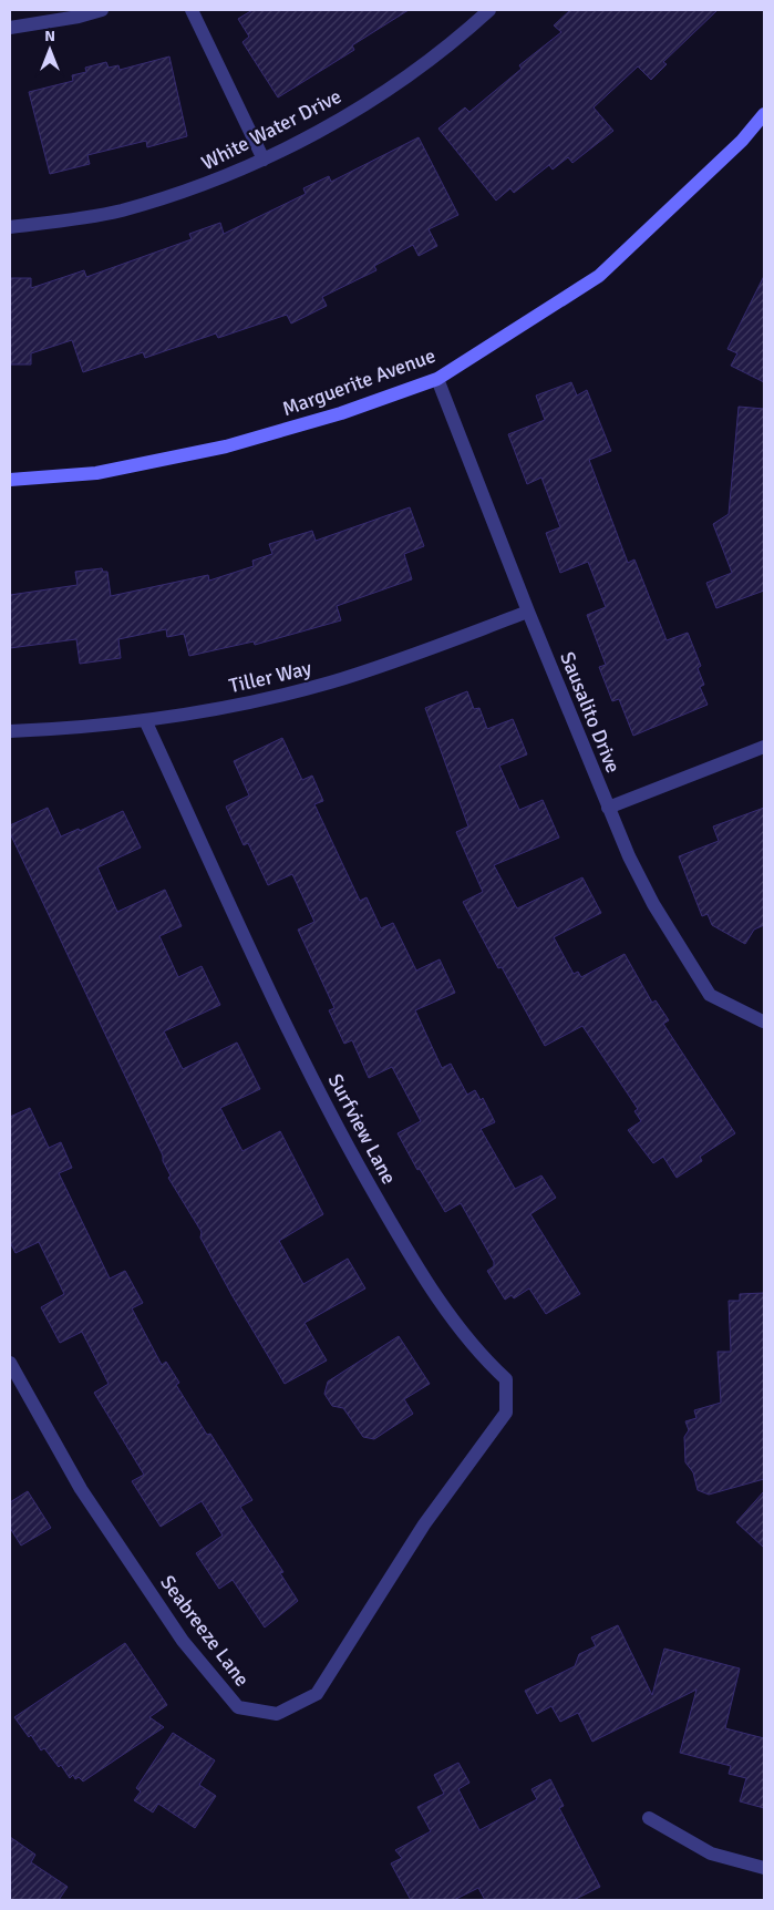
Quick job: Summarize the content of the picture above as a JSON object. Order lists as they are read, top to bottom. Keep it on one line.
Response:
{"streets":{"street":["White Water Drive","Marguerite Avenue","Tiller Way","Sausalito Drive","Surfview Lane","Seabreeze Lane"]},"crossings":[["Marguerite Avenue","Sausalito Drive"],["Tiller Way","Sausalito Drive"],["Tiller Way","Surfview Lane"],["Surfview Lane","Seabreeze Lane"]],"north":"top"}
